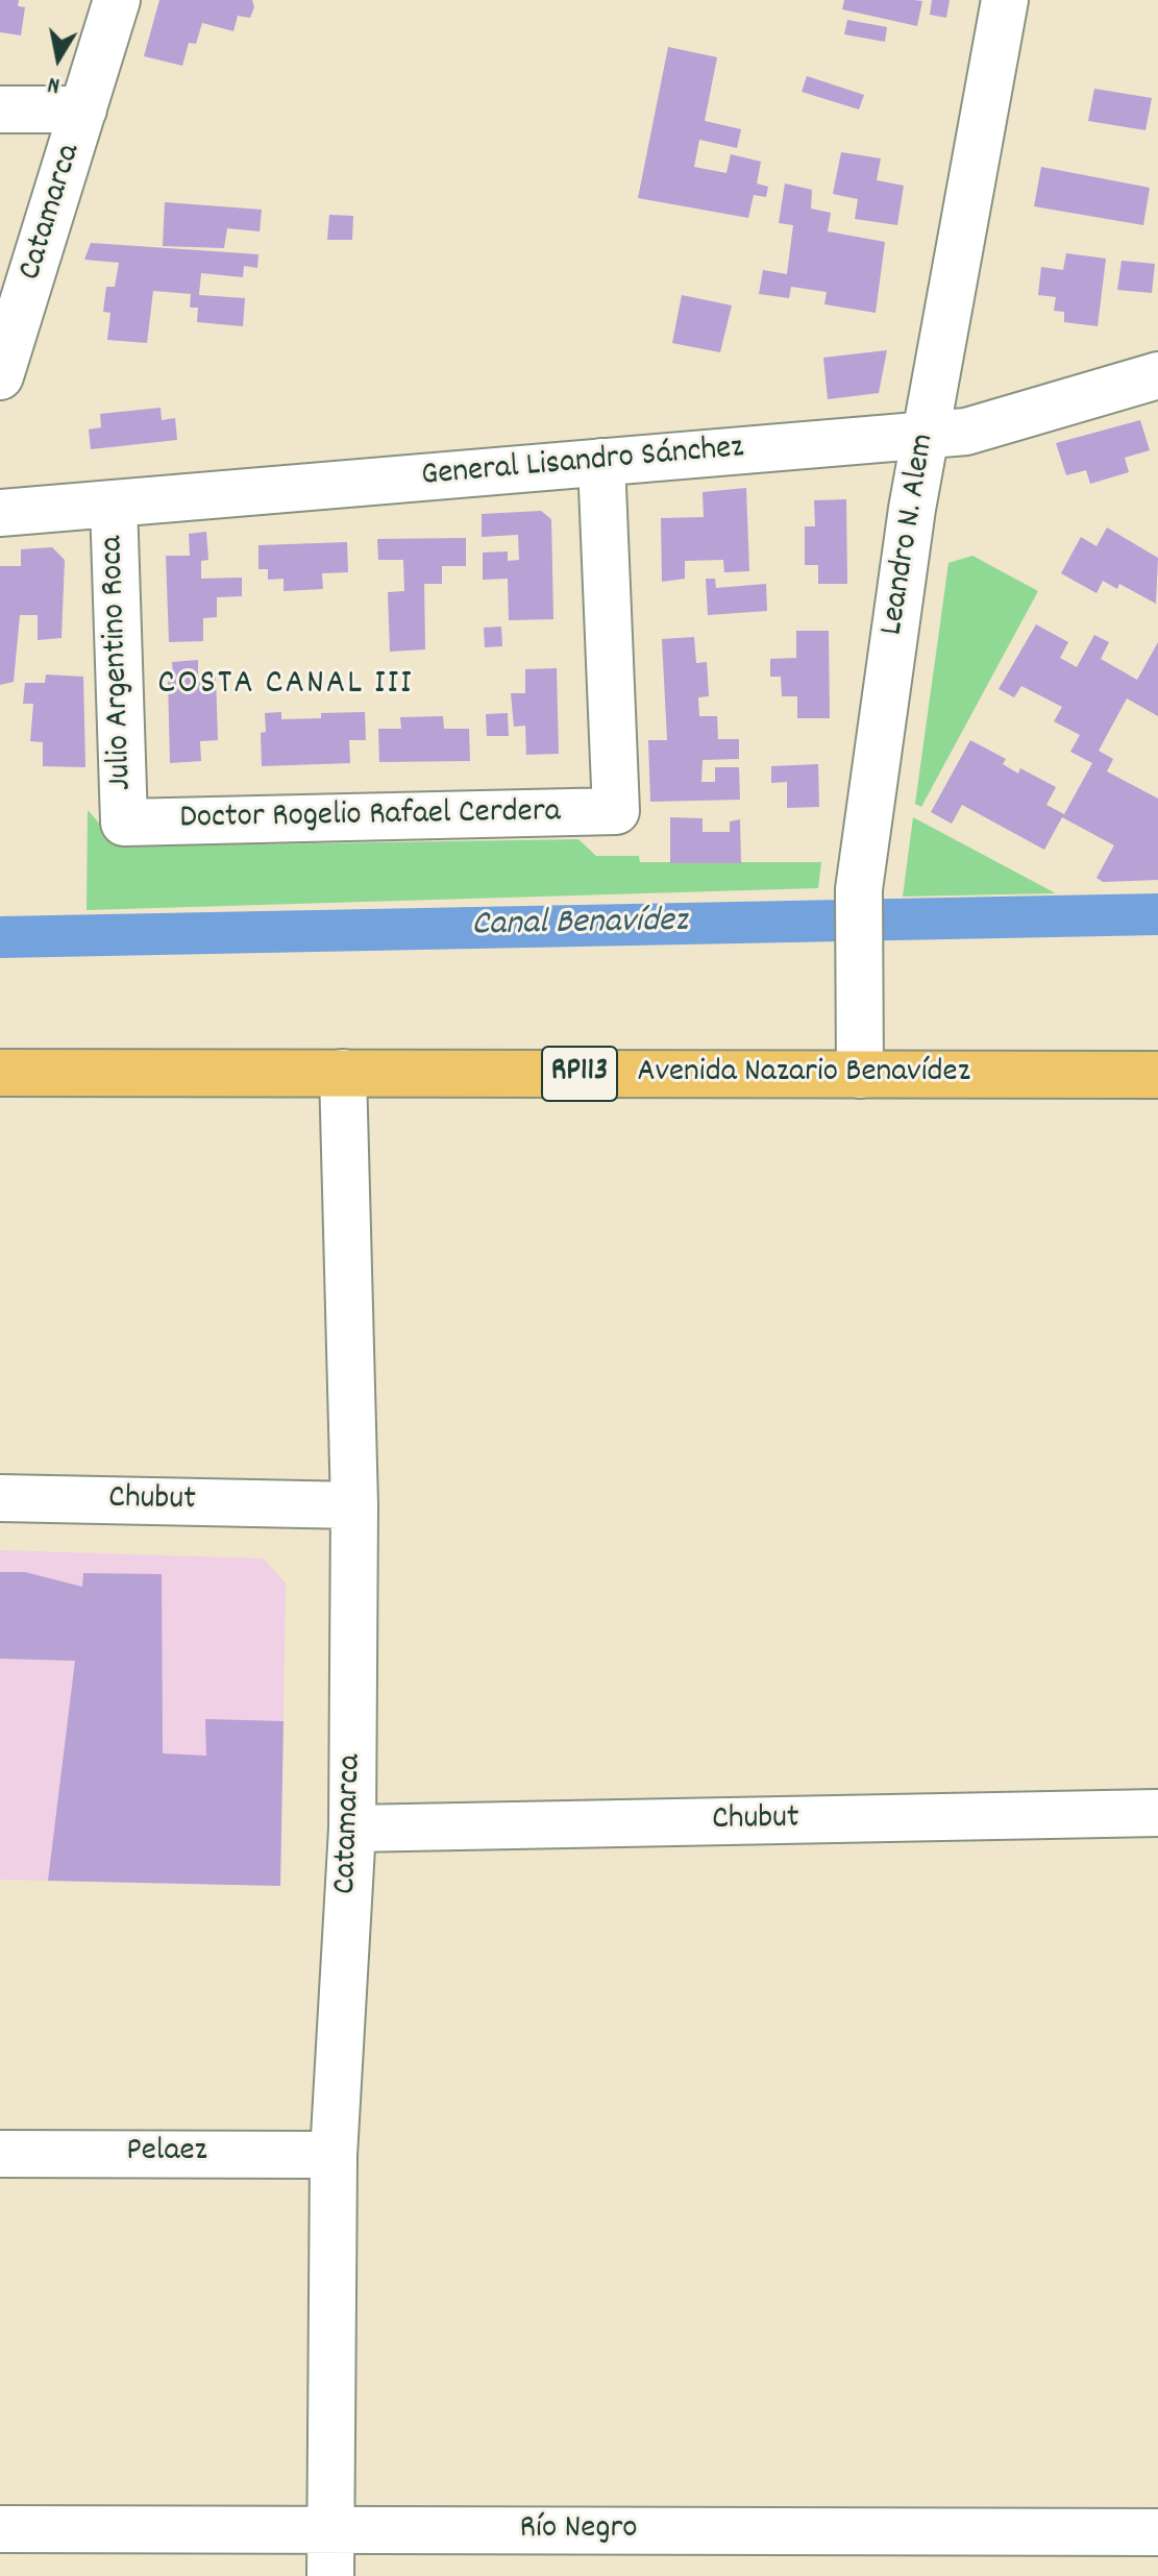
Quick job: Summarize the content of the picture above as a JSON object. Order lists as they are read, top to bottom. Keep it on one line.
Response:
{"streets":{"main road":["RP113","Avenida Nazario Benavídez"],"street":["Catamarca","General Lisandro Sánchez","Leandro N. Alem","Julio Argentino Roca","Doctor Rogelio Rafael Cerdera","Chubut","Pelaez","Río Negro"]},"crossings":[["Catamarca","Avenida Nazario Benavídez"],["Catamarca","Chubut"],["Catamarca","Pelaez"],["Catamarca","Río Negro"],["General Lisandro Sánchez","Leandro N. Alem"],["General Lisandro Sánchez","Julio Argentino Roca"],["General Lisandro Sánchez","Doctor Rogelio Rafael Cerdera"],["Leandro N. Alem","Avenida Nazario Benavídez"],["Julio Argentino Roca","Doctor Rogelio Rafael Cerdera"]],"districts":["COSTA CANAL III"],"water":["Canal Benavídez"],"north":"bottom"}
